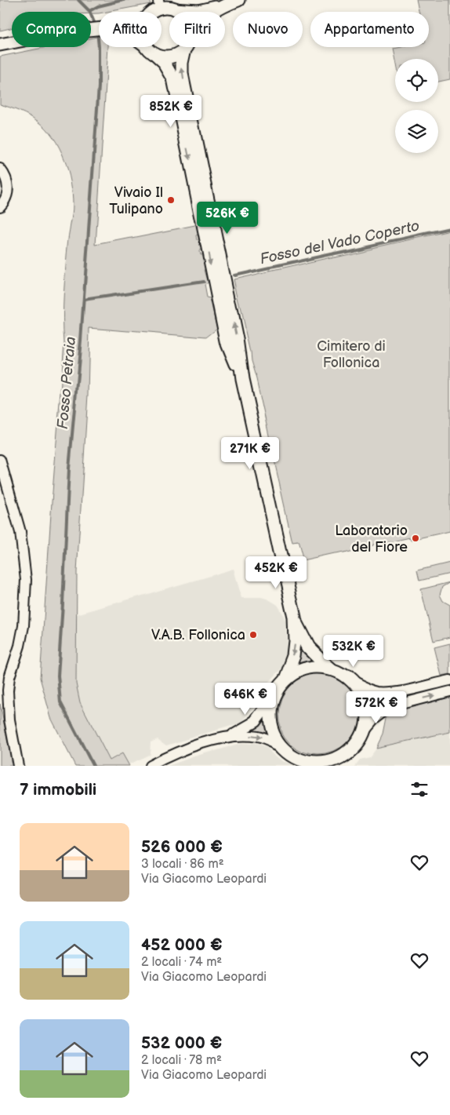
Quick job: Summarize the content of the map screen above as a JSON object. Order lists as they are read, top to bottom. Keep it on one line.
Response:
{"water":["Fosso del Vado Coperto","Fosso Petraia"],"parks":["Cimitero di Follonica"],"places":["Vivaio Il Tulipano","Laboratorio del Fiore","V.A.B. Follonica"],"page":{"chip":["Compra","Affitta","Filtri","Nuovo","Appartamento"],"price":["852K €","526K €","271K €","452K €","532K €","646K €","572K €"],"heading":"7 immobili","list":[{"name":"526 000 €","note":"3 locali · 86 m² · Via Giacomo Leopardi"},{"name":"452 000 €","note":"2 locali · 74 m² · Via Giacomo Leopardi"},{"name":"532 000 €","note":"2 locali · 78 m² · Via Giacomo Leopardi"}]}}
